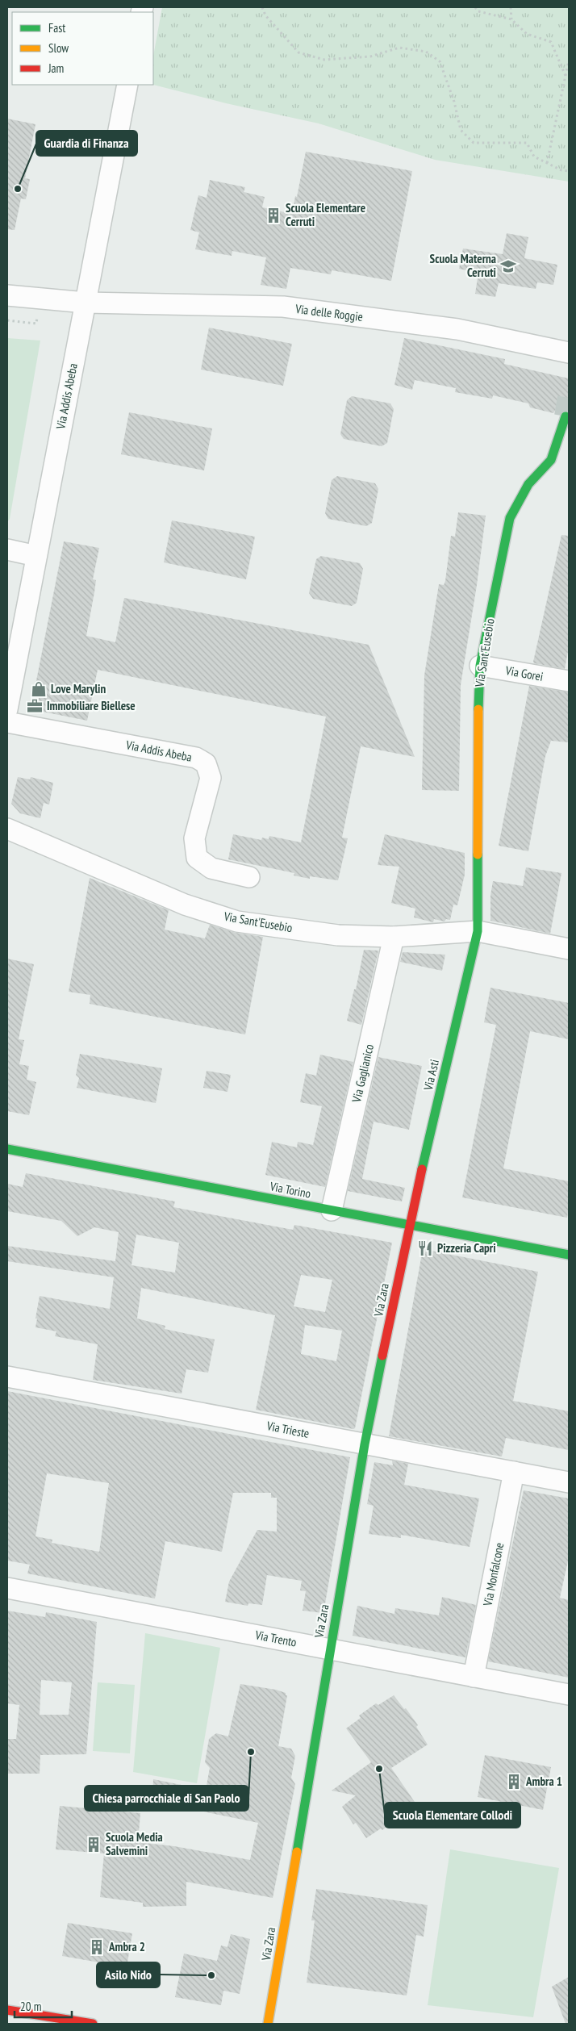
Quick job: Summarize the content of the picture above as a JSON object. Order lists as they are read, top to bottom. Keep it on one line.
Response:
{"streets":{"street":["Via delle Roggie","Via Addis Abeba","Via Sant'Eusebio","Via Gorei","Via Gaglianico","Via Asti","Via Torino","Via Zara","Via Trieste","Via Monfalcone","Via Trento"]},"crossings":[["Via delle Roggie","Via Addis Abeba"],["Via Sant'Eusebio","Via Gorei"],["Via Sant'Eusebio","Via Gaglianico"],["Via Sant'Eusebio","Via Asti"],["Via Gaglianico","Via Torino"],["Via Asti","Via Torino"],["Via Asti","Via Zara"],["Via Torino","Via Zara"],["Via Zara","Via Trieste"],["Via Zara","Via Trento"],["Via Trieste","Via Monfalcone"],["Via Monfalcone","Via Trento"]],"places":{"other":["Guardia di Finanza","Chiesa parrocchiale di San Paolo","Scuola Elementare Collodi","Asilo Nido"],"building":["Scuola Elementare Cerruti","Ambra 1","Scuola Media Salvemini","Ambra 2"],"school or university":["Scuola Materna Cerruti"],"shop":["Love Marylin"],"office":["Immobiliare Biellese"],"restaurant":["Pizzeria Capri"]},"legend":["Fast","Slow","Jam"],"scale_bar":"20 m"}
